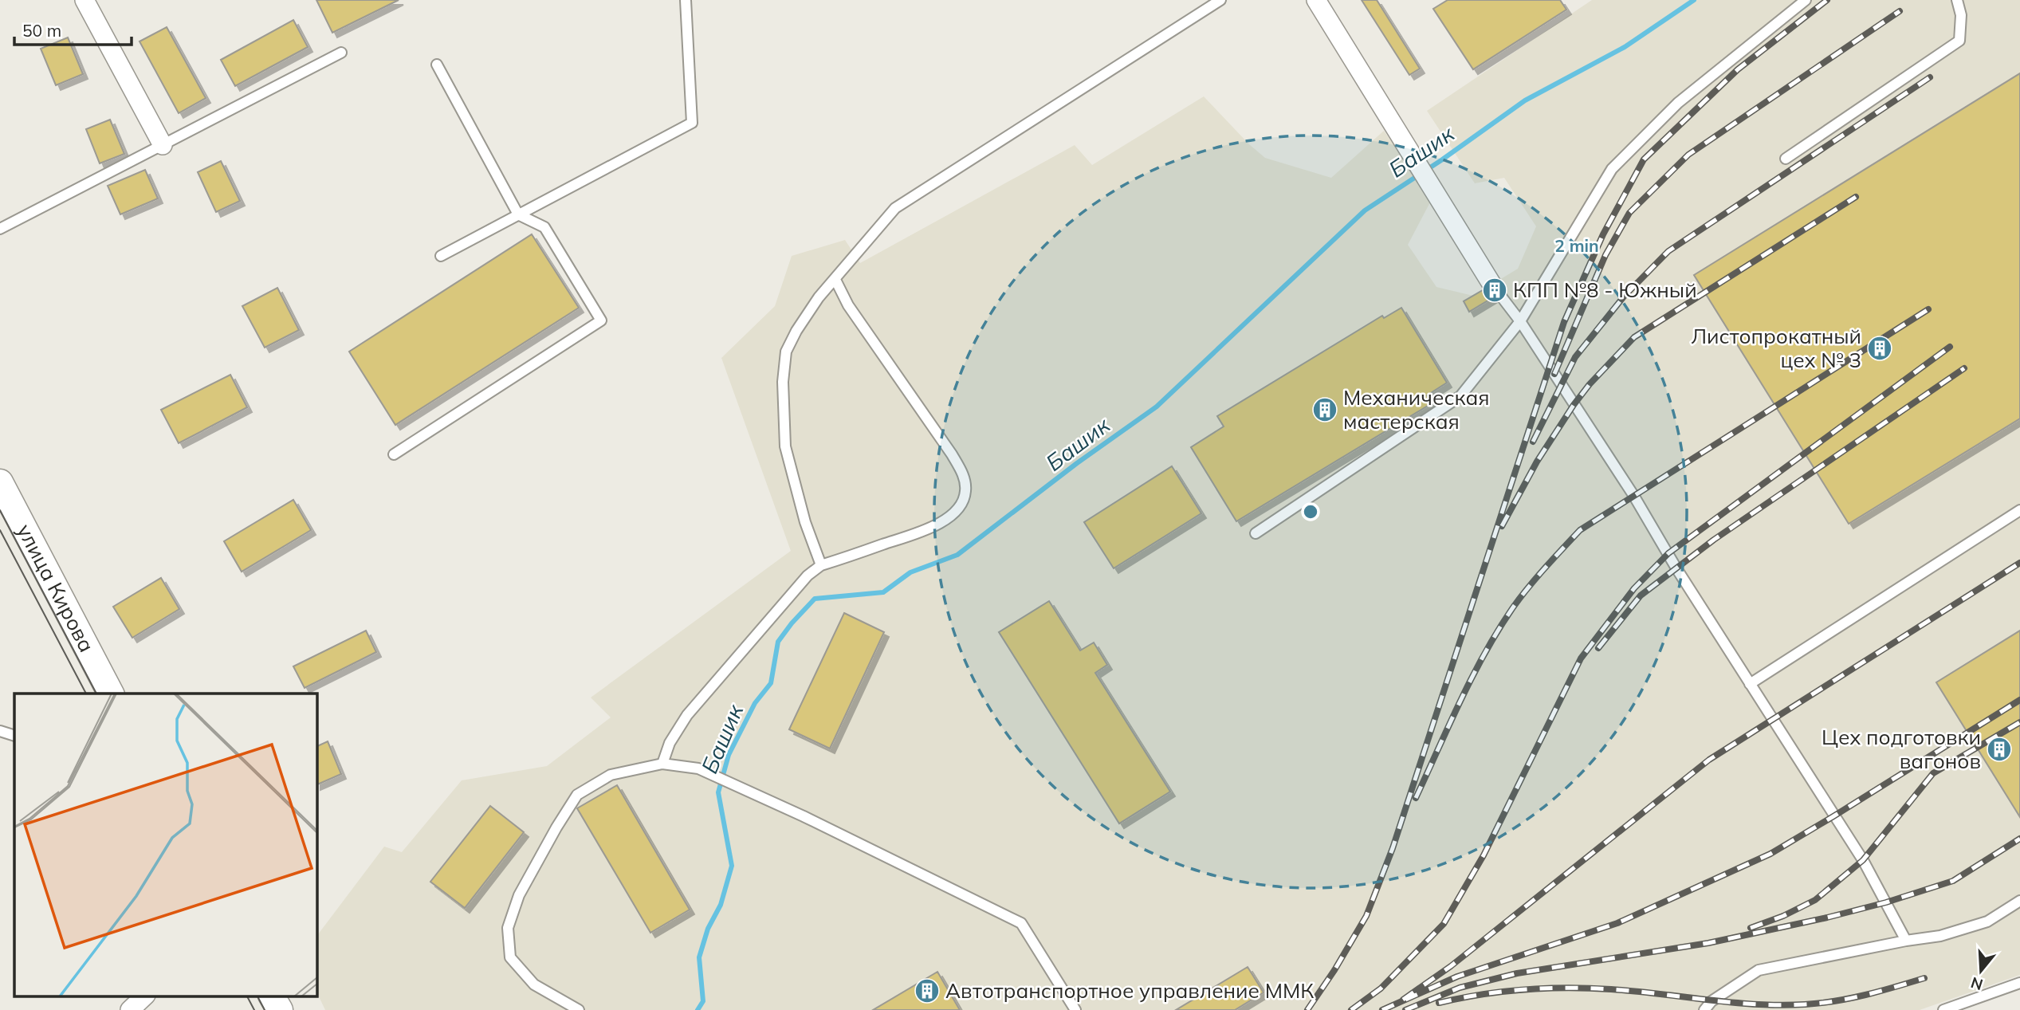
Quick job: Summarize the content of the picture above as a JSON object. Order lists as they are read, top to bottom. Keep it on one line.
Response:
{"streets":{"main road":["улица Кирова"]},"water":["Башик"],"places":{"building":["КПП №8 - Южный","Листопрокатный цех № 3","Механическая мастерская","Цех подготовки вагонов","Автотранспортное управление ММК"]},"scale_bar":"50 m","north":"bottom","rings":["2 min"]}
